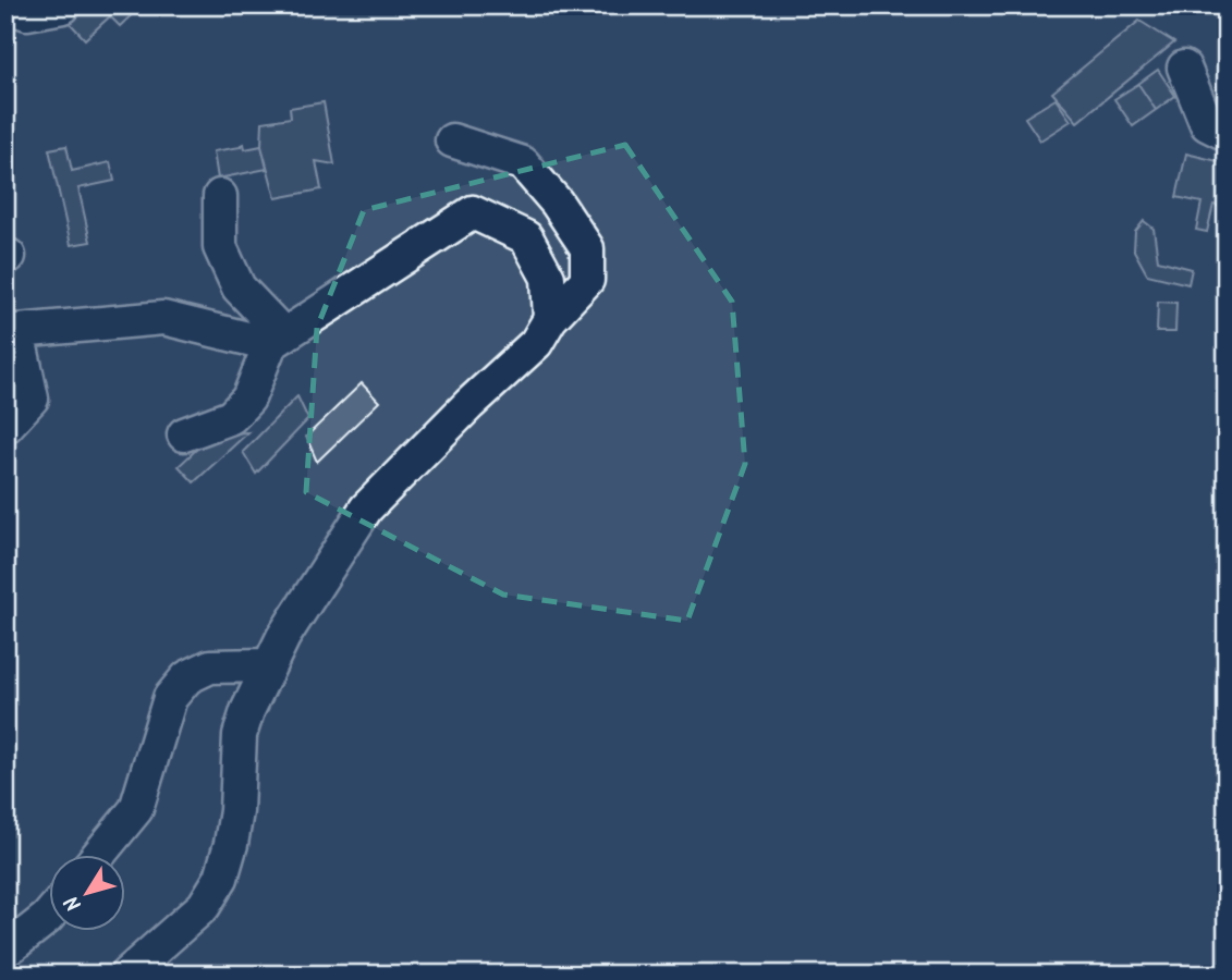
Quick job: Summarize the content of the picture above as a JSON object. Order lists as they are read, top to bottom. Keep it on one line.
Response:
{"north":"bottom left"}
